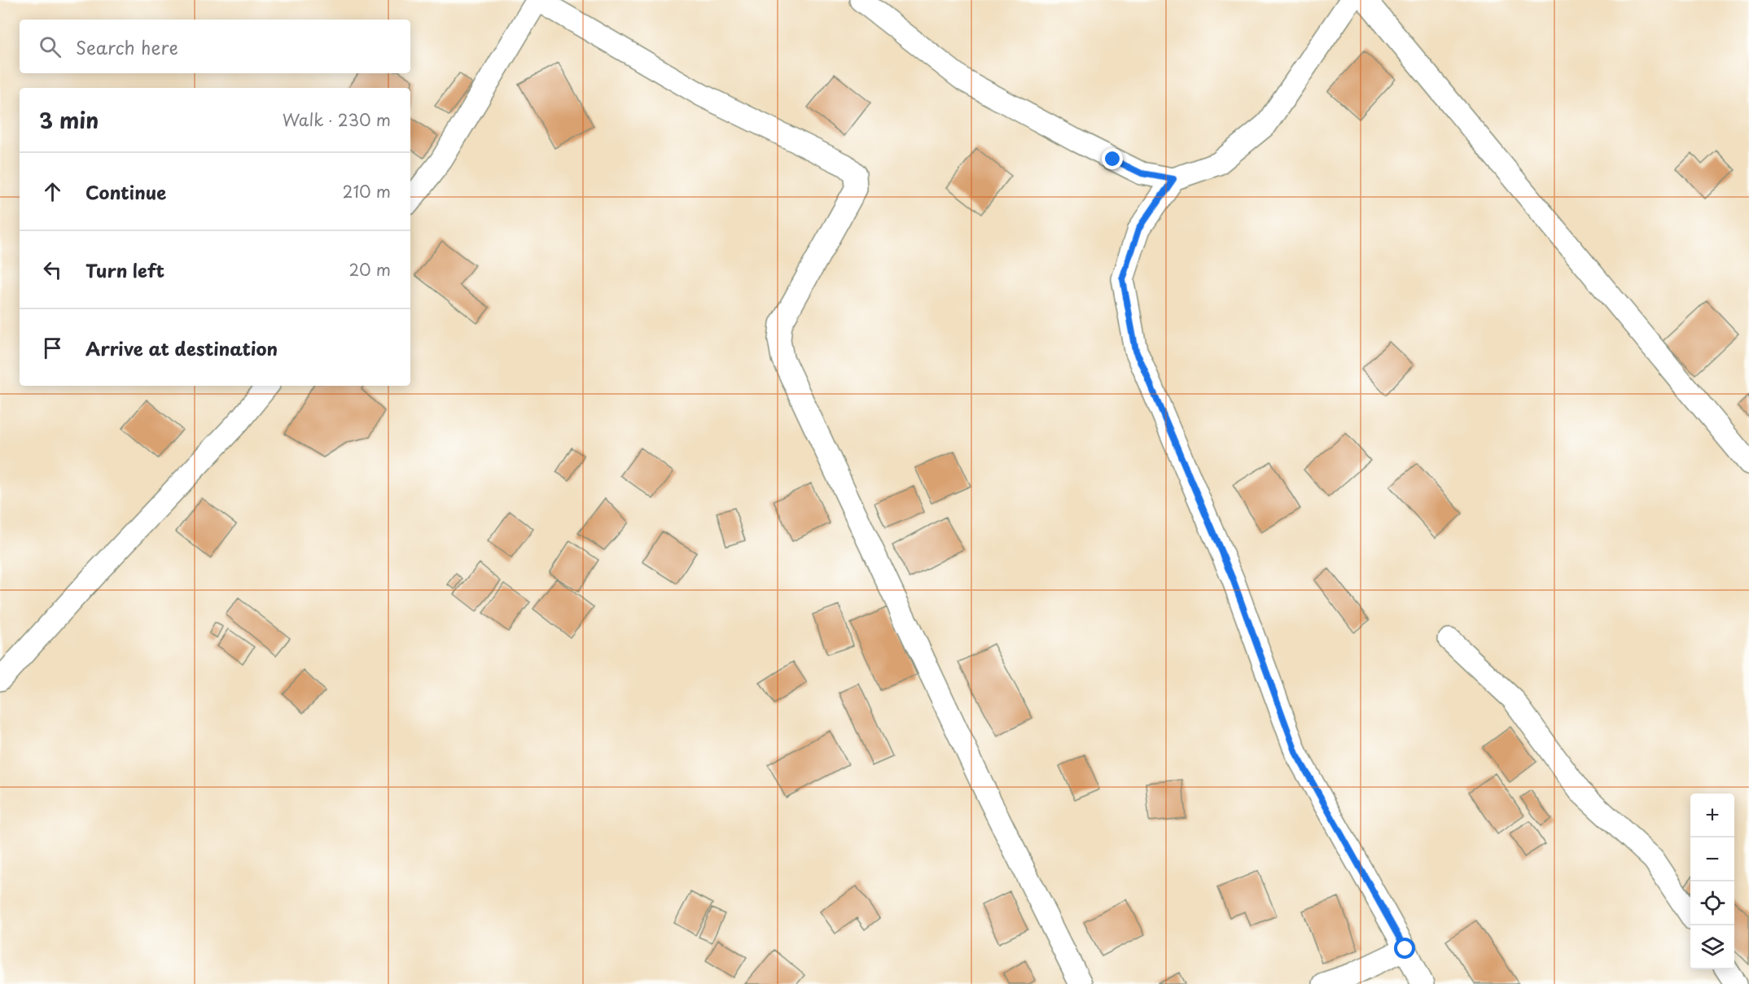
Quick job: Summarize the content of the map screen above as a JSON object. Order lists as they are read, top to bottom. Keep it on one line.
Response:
{"page":{"search":"Search here","heading":["3 min","Walk · 230 m"],"list":[["Continue","210 m"],["Turn left","20 m"],"Arrive at destination"],"map_buttons":["+","−"]}}
